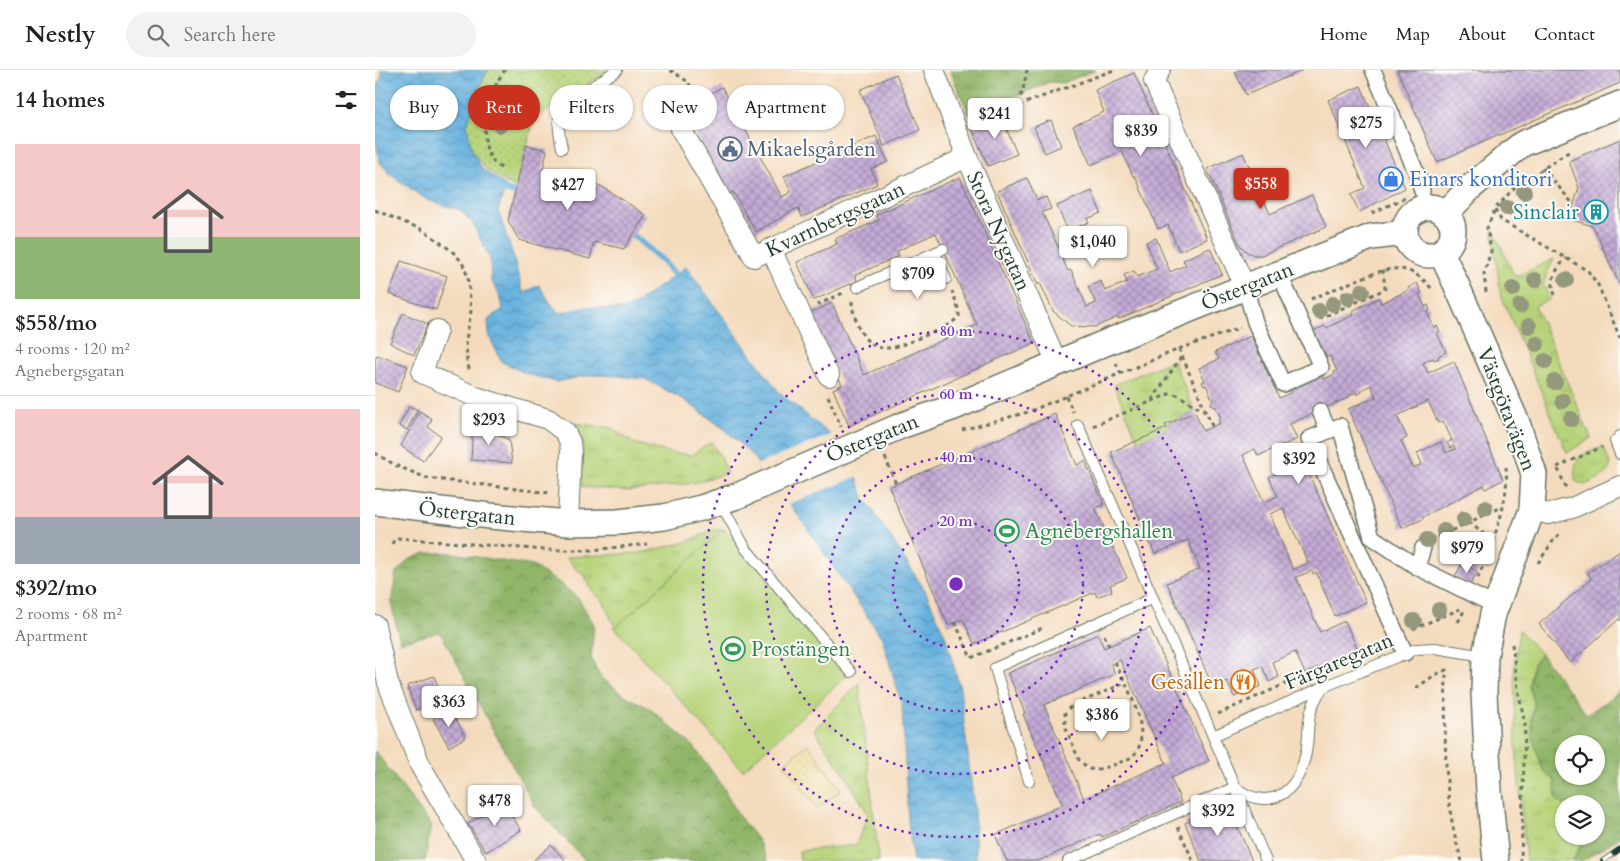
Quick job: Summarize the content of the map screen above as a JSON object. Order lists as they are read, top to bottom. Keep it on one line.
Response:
{"streets":{"street":["Kvarnbergsgatan","Stora Nygatan","Östergatan","Västgötavägen"],"lane":["Färgaregatan"]},"crossings":[["Kvarnbergsgatan","Stora Nygatan"],["Stora Nygatan","Östergatan"],["Östergatan","Västgötavägen"],["Västgötavägen","Färgaregatan"]],"places":{"public building":["Mikaelsgården"],"shop":["Einars konditori"],"building":["Sinclair"],"sports":["Agnebergshallen","Prostängen"],"restaurant":["Gesällen"]},"page":{"header":"Nestly","search":"Search here","nav":["Home","Map","About","Contact"],"heading":"14 homes","chip":["Buy","Rent","Filters","New","Apartment"],"price":["$241","$275","$839","$558","$427","$1,040","$709","$293","$392","$979","$363","$386","$478","$392"],"list":[{"name":"$558/mo","note":"4 rooms · 120 m² · Agnebergsgatan"},{"name":"$392/mo","note":"2 rooms · 68 m² · Apartment"}]},"rings":["80 m","60 m","40 m","20 m"]}
